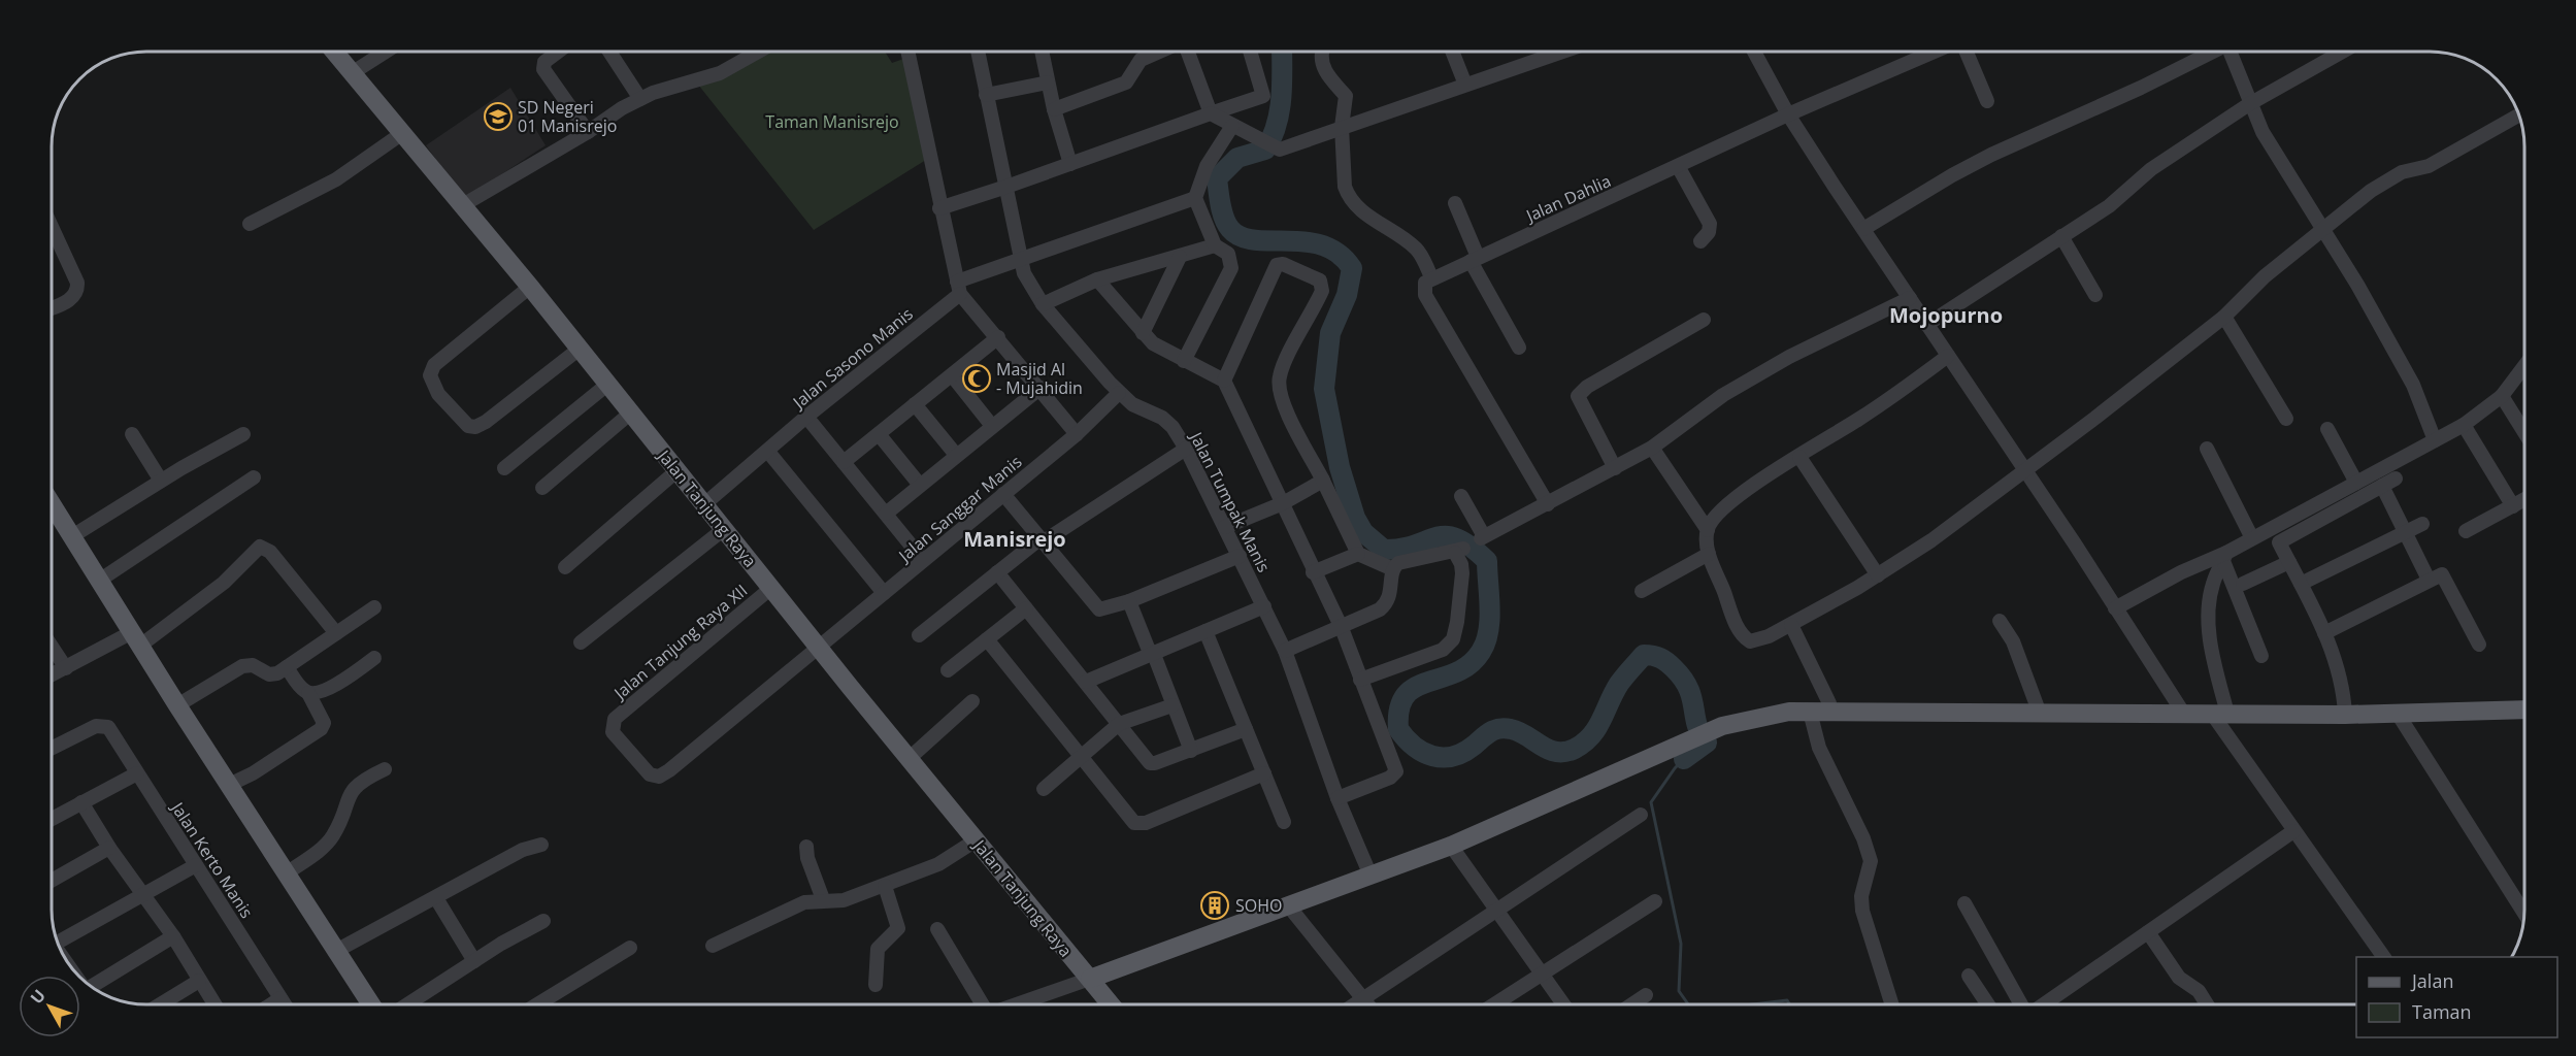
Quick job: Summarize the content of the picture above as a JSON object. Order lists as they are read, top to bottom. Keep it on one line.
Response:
{"streets":{"main road":["Jalan Tanjung Raya"],"street":["Jalan Dahlia","Jalan Sasono Manis","Jalan Tumpak Manis","Jalan Sanggar Manis","Jalan Tanjung Raya XII","Jalan Kerto Manis"]},"crossings":[["Jalan Sasono Manis","Jalan Tumpak Manis"],["Jalan Sasono Manis","Jalan Tanjung Raya"],["Jalan Tumpak Manis","Jalan Sanggar Manis"],["Jalan Tanjung Raya","Jalan Sanggar Manis"],["Jalan Tanjung Raya","Jalan Tanjung Raya XII"],["Jalan Sanggar Manis","Jalan Tanjung Raya XII"]],"districts":["Mojopurno","Manisrejo"],"parks":["Taman Manisrejo"],"places":{"school or university":["SD Negeri 01 Manisrejo"],"mosque":["Masjid Al - Mujahidin"],"building":["SOHO"]},"legend":["Jalan","Taman"],"north":"top left"}
